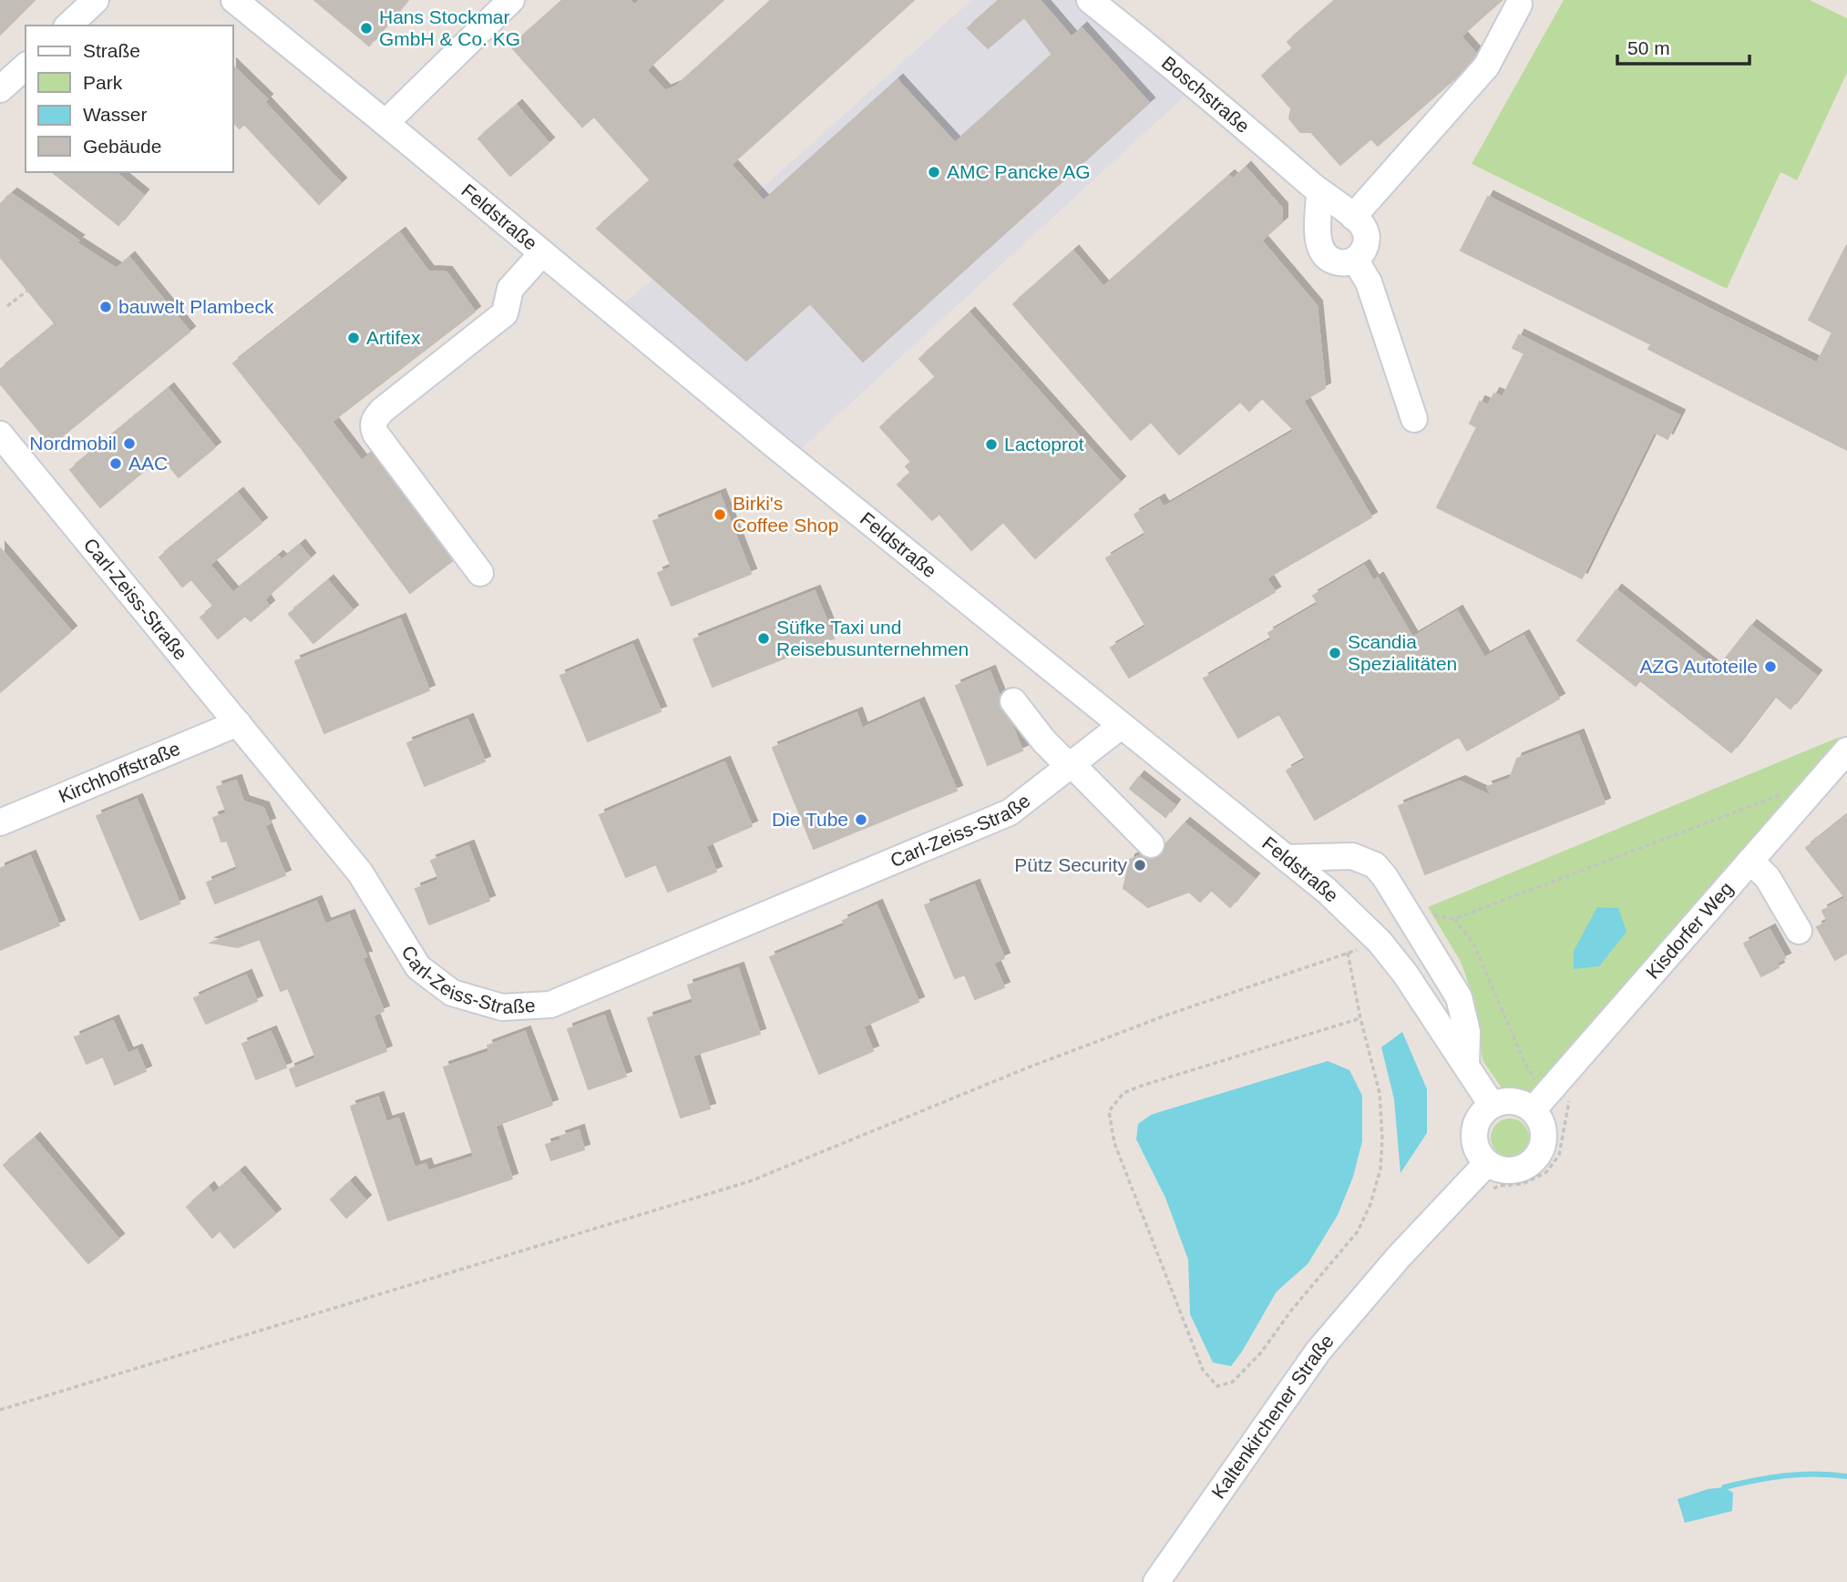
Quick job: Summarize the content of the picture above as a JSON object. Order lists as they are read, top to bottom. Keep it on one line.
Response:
{"streets":{"street":["Boschstraße","Feldstraße","Carl-Zeiss-Straße","Kirchhoffstraße","Kisdorfer Weg","Kaltenkirchener Straße"]},"crossings":[["Feldstraße","Carl-Zeiss-Straße"],["Carl-Zeiss-Straße","Kirchhoffstraße"]],"places":["Hans Stockmar GmbH & Co. KG","AMC Pancke AG","bauwelt Plambeck","Artifex","Nordmobil","Lactoprot","AAC","Birki's Coffee Shop","Süfke Taxi und Reisebusunternehmen","Scandia Spezialitäten","AZG Autoteile","Die Tube","Pütz Security"],"legend":["Straße","Park","Wasser","Gebäude"],"scale_bar":"50 m"}
